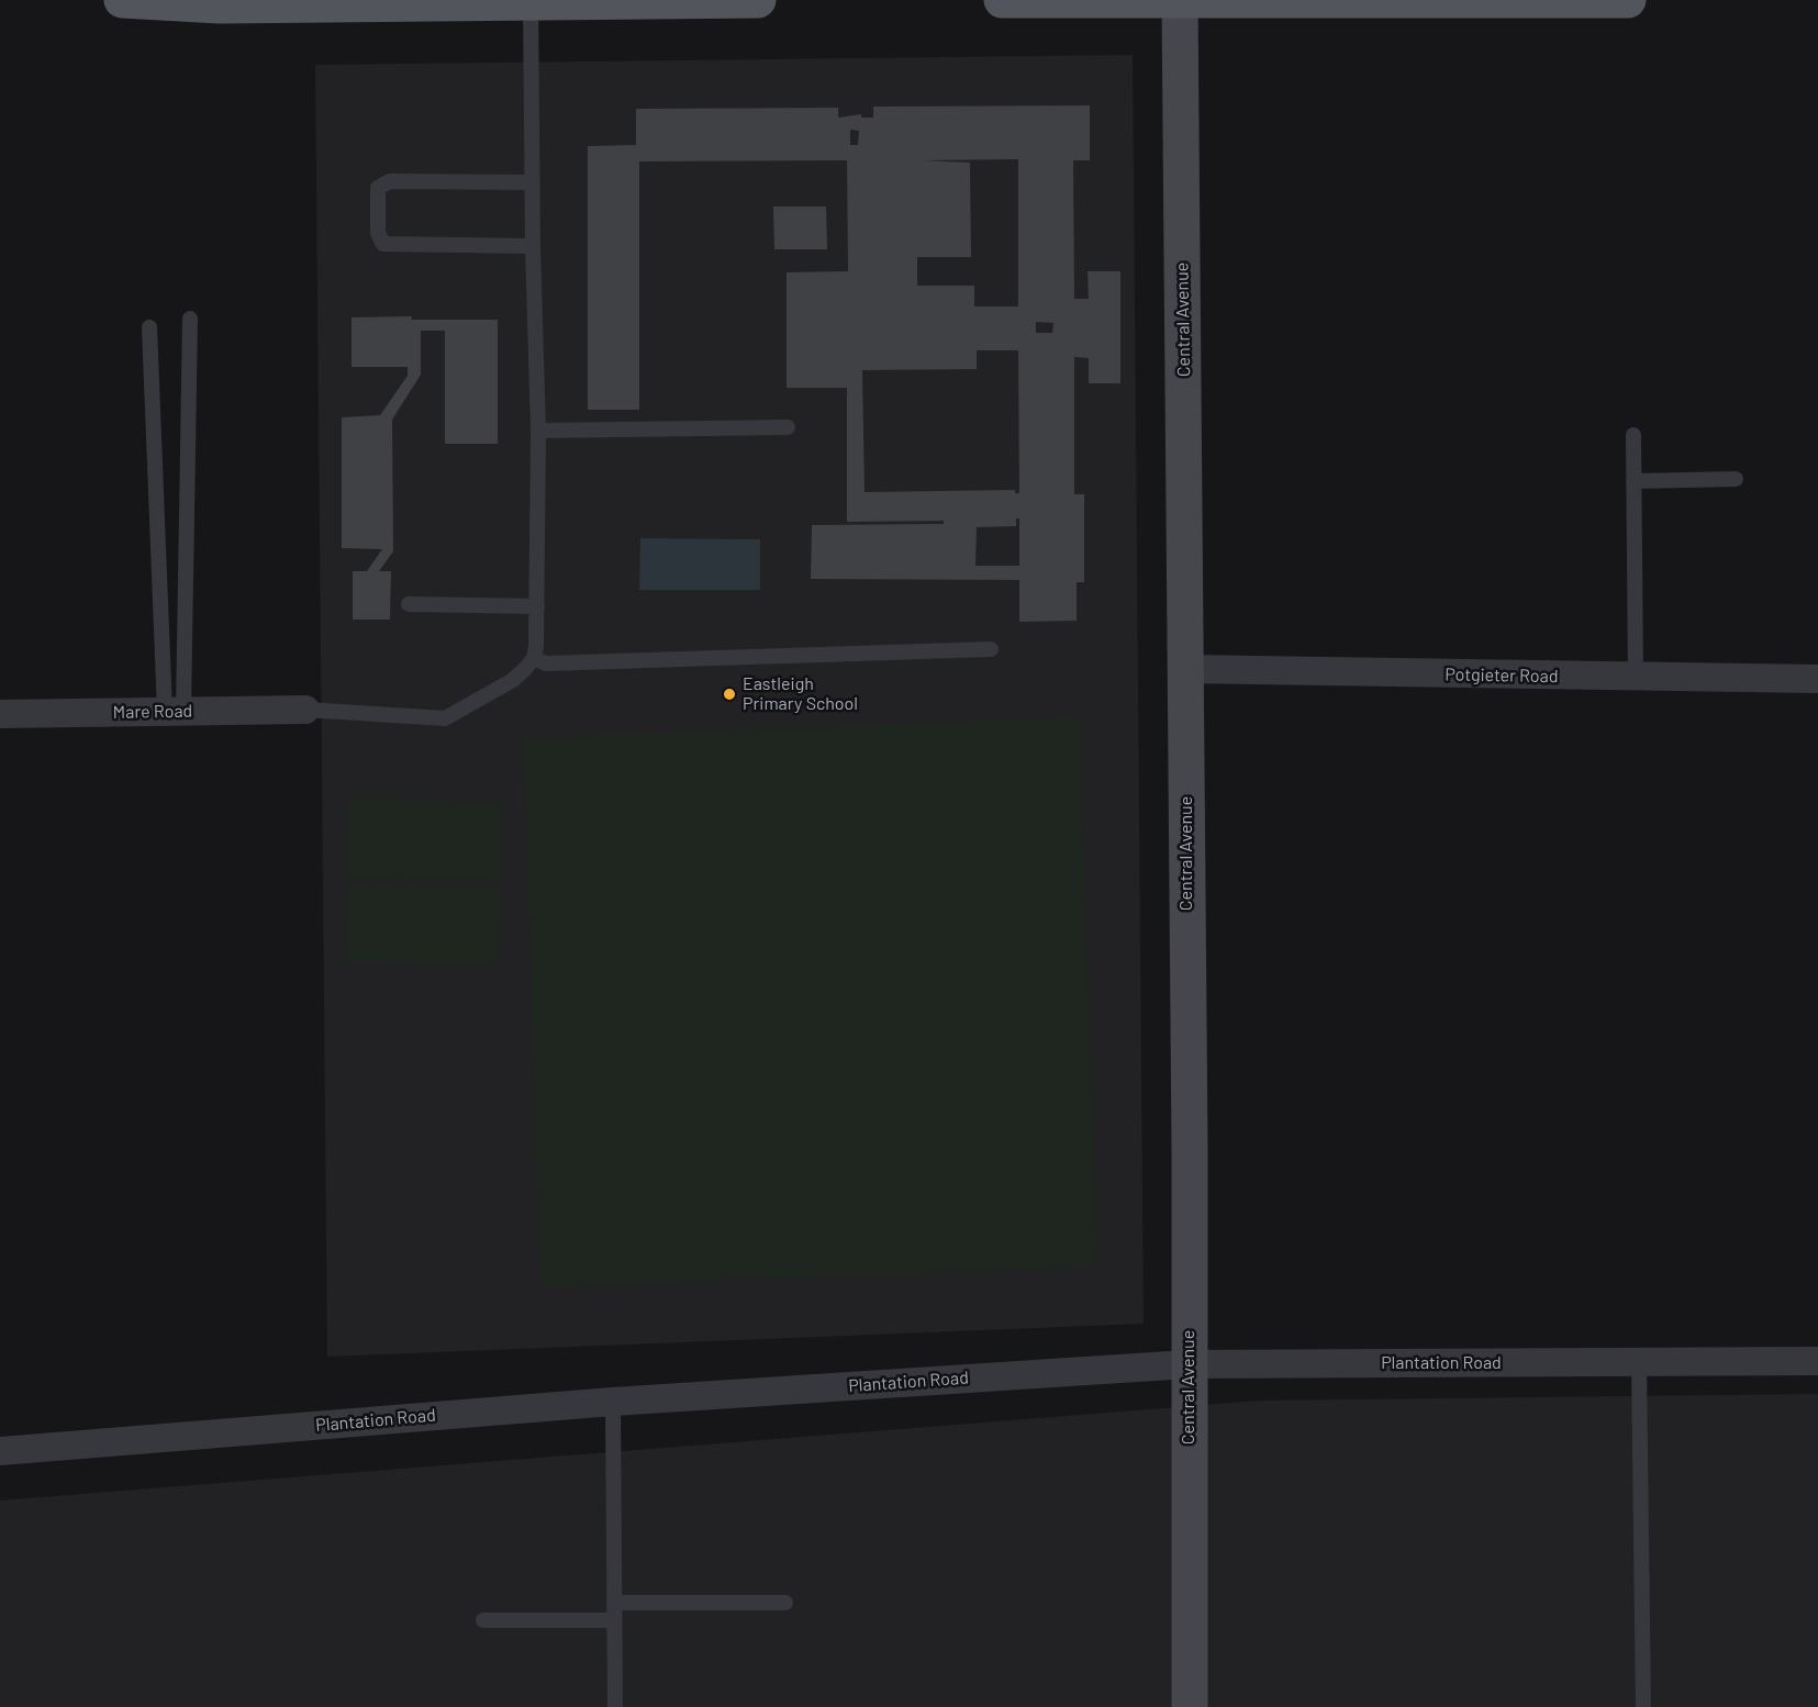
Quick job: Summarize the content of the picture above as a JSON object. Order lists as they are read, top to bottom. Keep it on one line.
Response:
{"streets":{"street":["Central Avenue","Potgieter Road","Mare Road","Plantation Road"]},"crossings":[["Central Avenue","Potgieter Road"],["Central Avenue","Plantation Road"]],"places":["Eastleigh Primary School"]}
